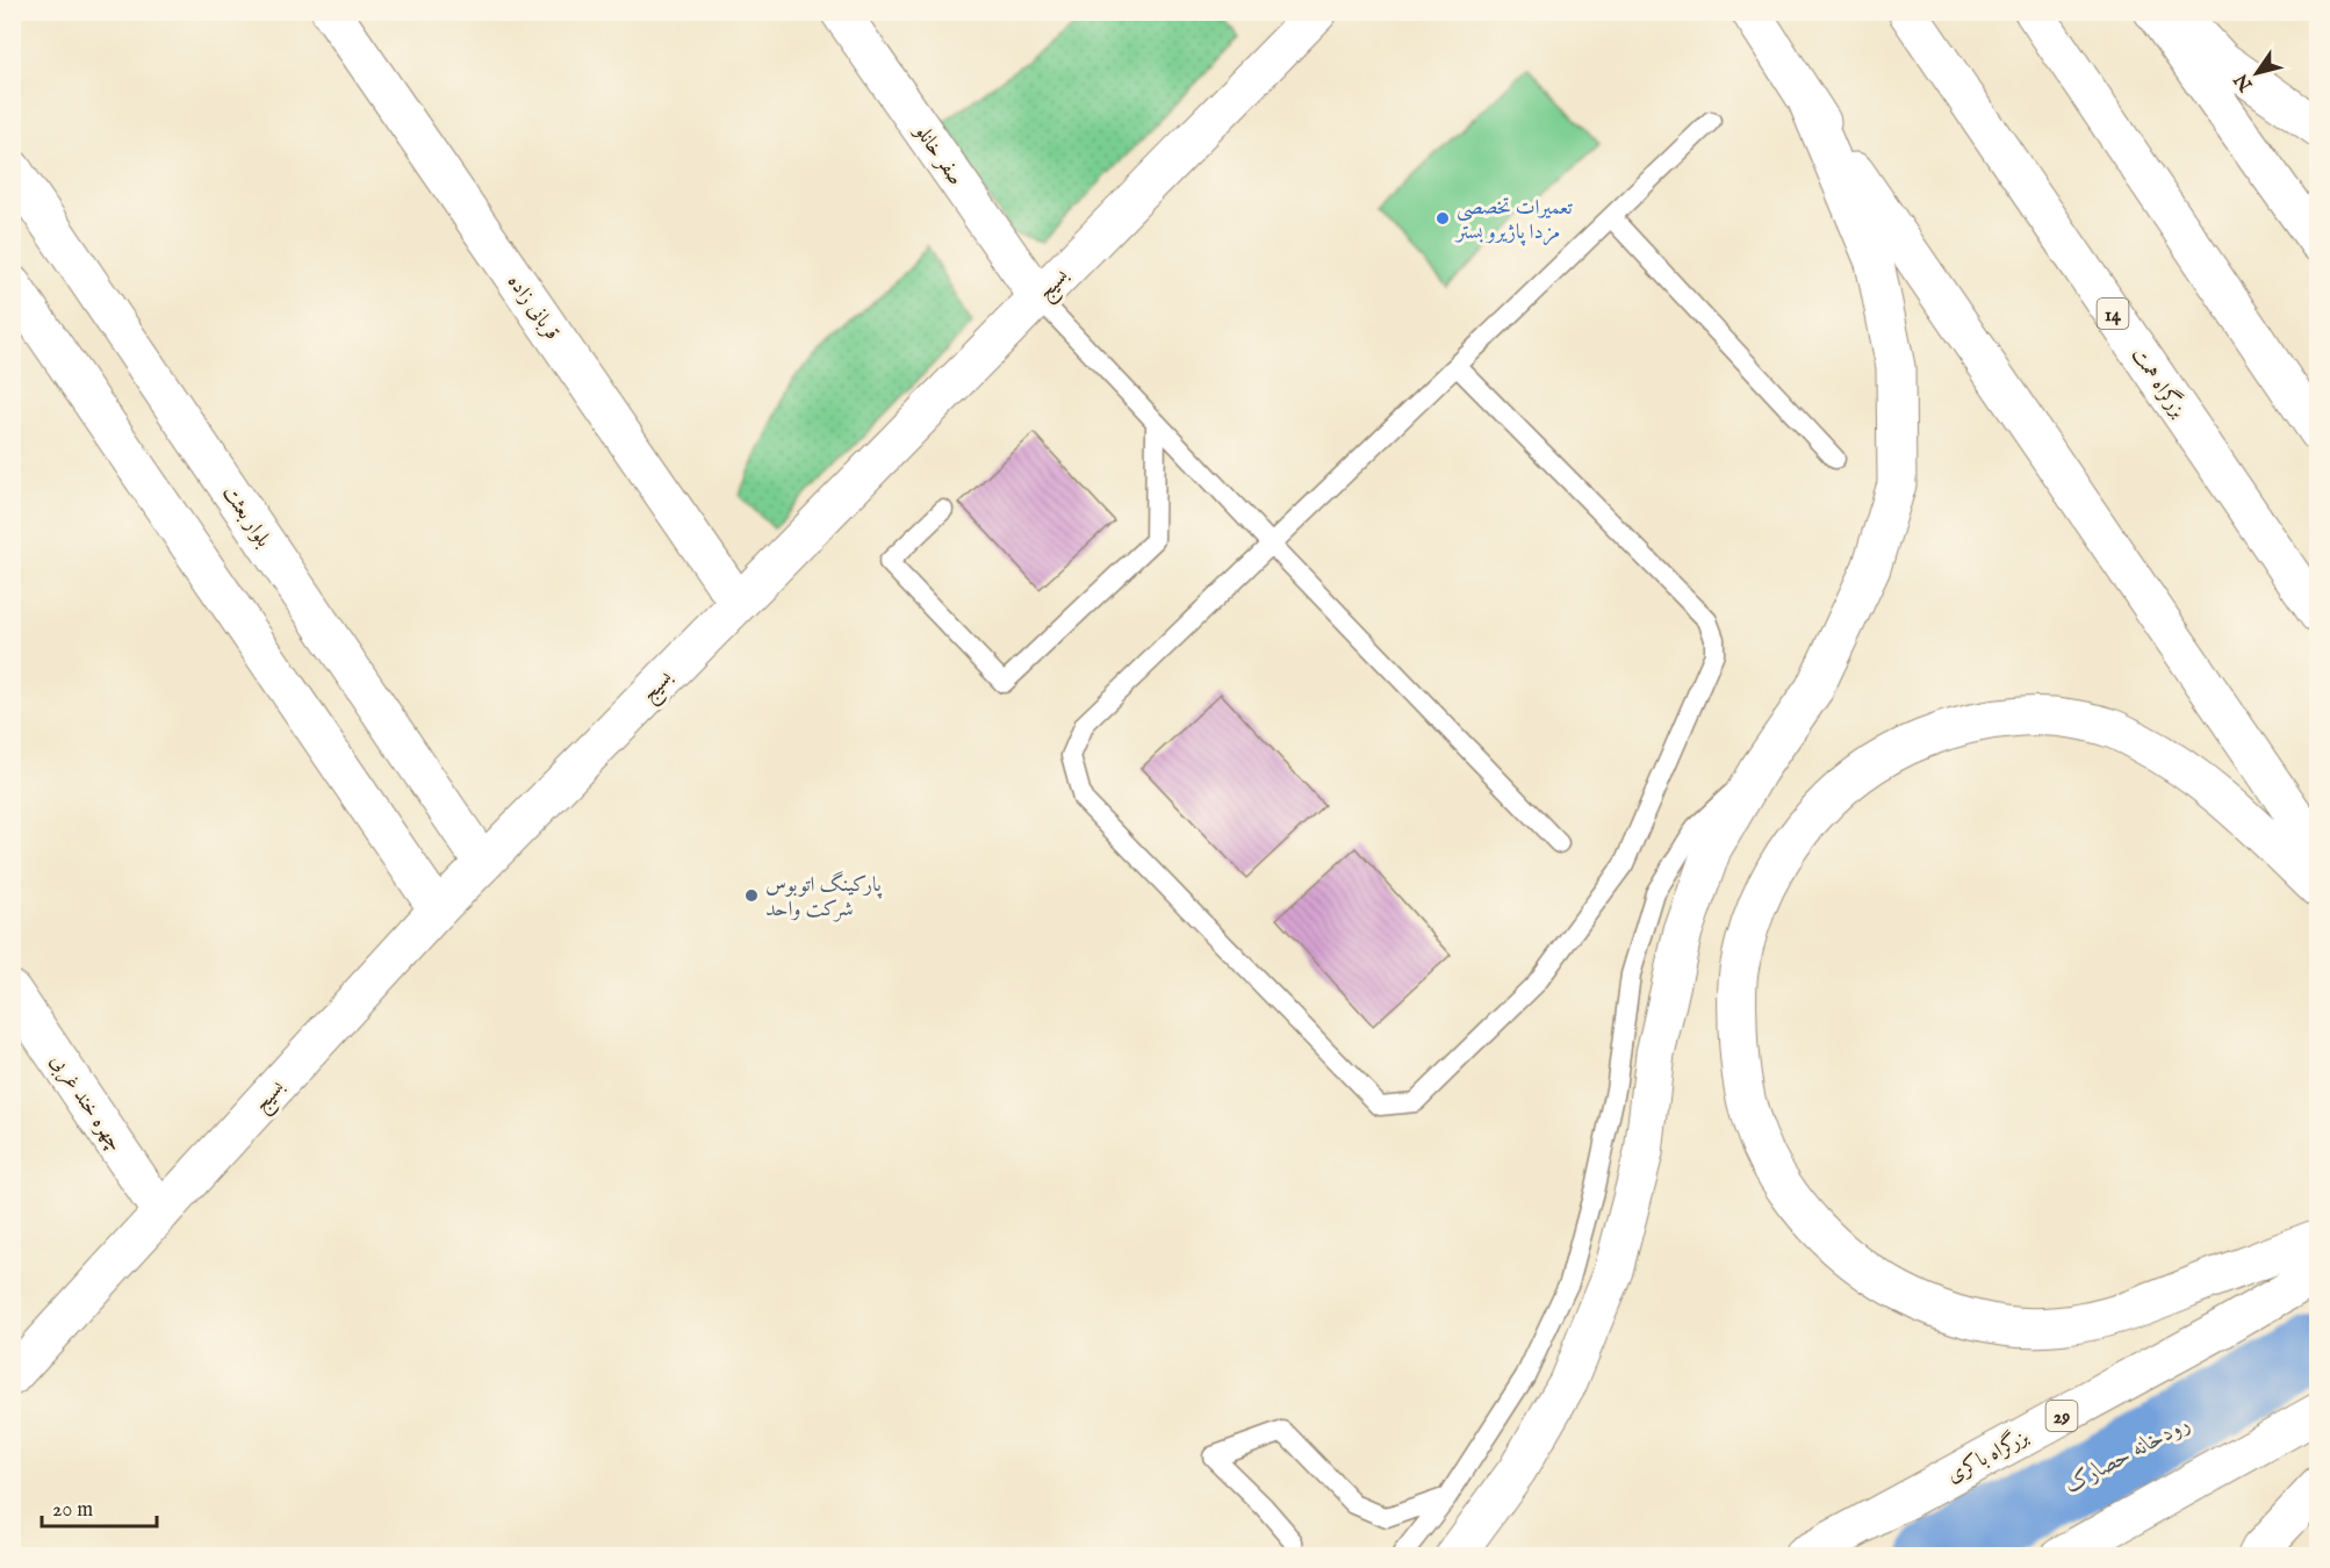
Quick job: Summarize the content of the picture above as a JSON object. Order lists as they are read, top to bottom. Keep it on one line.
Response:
{"streets":{"main road":["صفر خانلو","بسیج","قربانی زاده","14","بزرگراه همت","بلوار بعثت","چهره خند غربی","29","بزرگراه باکری"]},"crossings":[["صفر خانلو","بسیج"],["بسیج","قربانی زاده"],["بسیج","بلوار بعثت"],["بسیج","چهره خند غربی"]],"water":["رودخانه حصارک"],"places":["تعمیرات تخصصی مزدا پاژیرو بستر","پارکینگ اتوبوس شرکت واحد"],"scale_bar":"20 m","north":"bottom left"}
